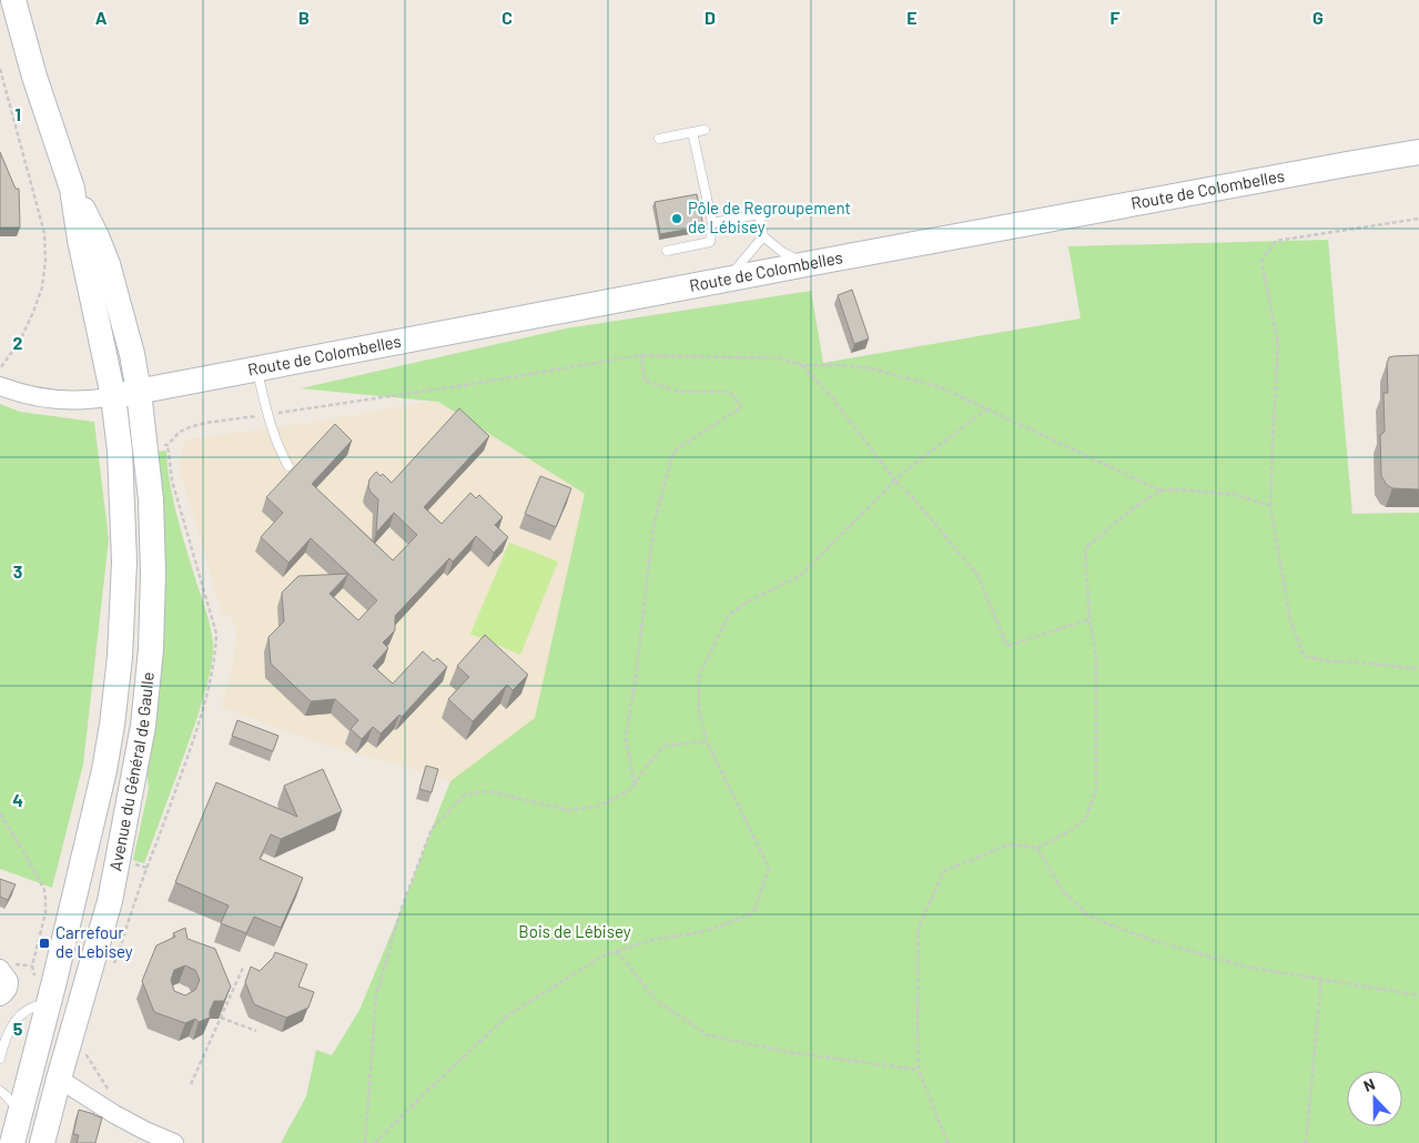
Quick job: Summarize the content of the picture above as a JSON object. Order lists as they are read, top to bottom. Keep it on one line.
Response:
{"streets":{"main road":["Route de Colombelles","Avenue du Général de Gaulle"]},"crossings":[["Route de Colombelles","Avenue du Général de Gaulle"]],"parks":["Bois de Lébisey"],"places":{"other":["Pôle de Regroupement de Lébisey"],"transit":["Carrefour de Lebisey"]},"north":"top","grid":{"columns":["A","B","C","D","E","F","G"],"rows":["1","2","3","4","5"]}}
